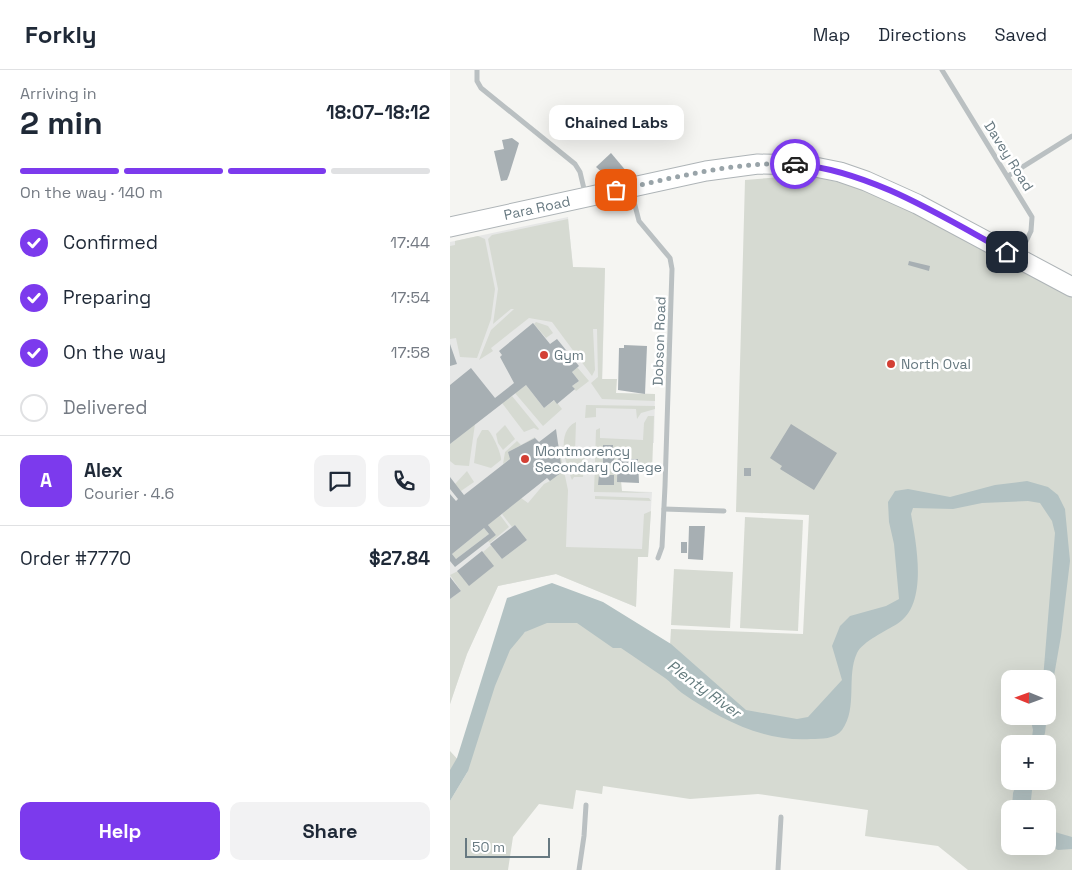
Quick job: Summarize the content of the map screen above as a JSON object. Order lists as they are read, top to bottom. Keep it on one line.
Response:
{"streets":{"main road":["Para Road"],"street":["Davey Road","Dobson Road"]},"crossings":[["Davey Road","Para Road"],["Para Road","Dobson Road"]],"water":["Plenty River"],"places":["Chained Labs","Gym","North Oval","Montmorency Secondary College"],"scale_bar":"50 m","north":"left","page":{"header":"Forkly","nav":["Map","Directions","Saved"],"heading":["2 min","Arriving in","18:07–18:12"],"panel":["Alex","Courier · 4.6","Order #7770","$27.84"],"bubble":"Chained Labs","bar":"On the way · 140 m","list":[["Confirmed","17:44"],["Preparing","17:54"],["On the way","17:58"],"Delivered"],"round":"A","map_buttons":["+","−"],"buttons":["Help","Share"],"scale":"50 m"}}
